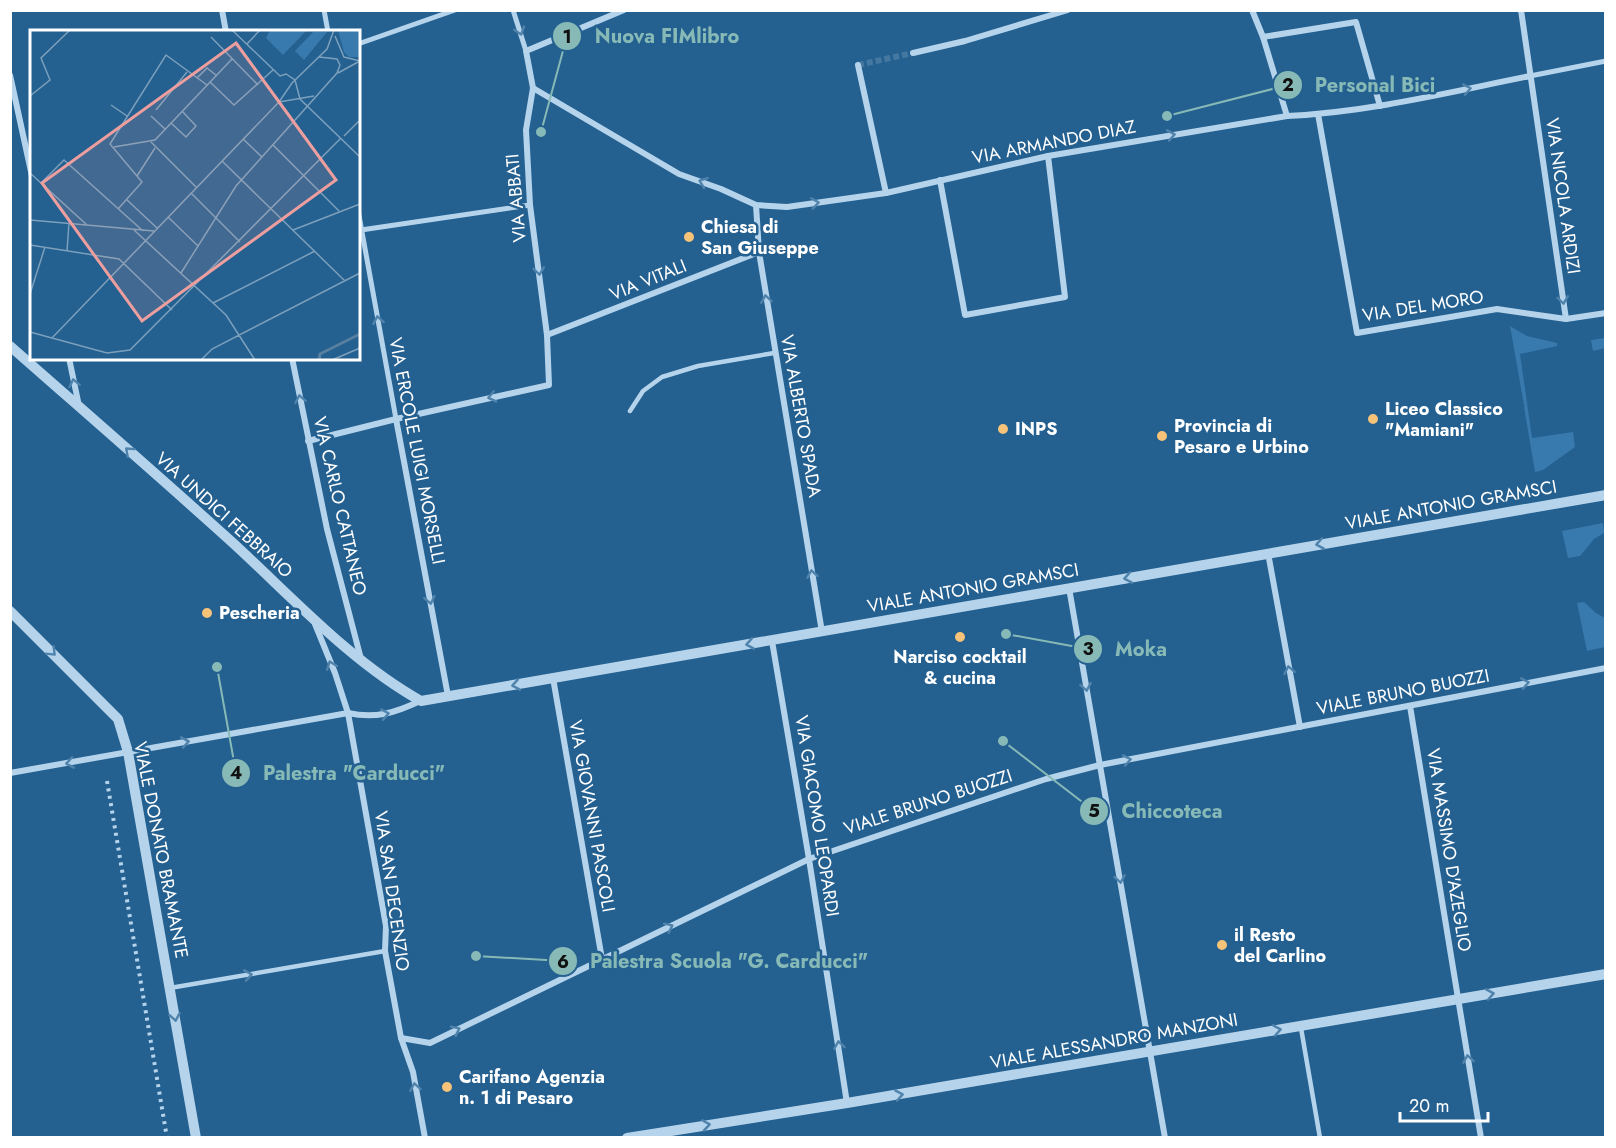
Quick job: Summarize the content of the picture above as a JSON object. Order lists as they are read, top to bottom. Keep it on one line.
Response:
{"streets":{"street":["VIA ARMANDO DIAZ","VIA NICOLA ARDIZI","VIA ABBATI","VIA VITALI","VIA DEL MORO","VIA ALBERTO SPADA","VIA ERCOLE LUIGI MORSELLI","VIALE ANTONIO GRAMSCI","VIA CARLO CATTANEO","VIA UNDICI FEBBRAIO","VIALE BRUNO BUOZZI","VIA GIOVANNI PASCOLI","VIA GIACOMO LEOPARDI","VIALE DONATO BRAMANTE","VIA MASSIMO D'AZEGLIO","VIA SAN DECENZIO","VIALE ALESSANDRO MANZONI"]},"crossings":[["VIA ARMANDO DIAZ","VIA NICOLA ARDIZI"],["VIA ARMANDO DIAZ","VIA DEL MORO"],["VIA ARMANDO DIAZ","VIA ALBERTO SPADA"],["VIA NICOLA ARDIZI","VIA DEL MORO"],["VIA ABBATI","VIA VITALI"],["VIA ABBATI","VIA ERCOLE LUIGI MORSELLI"],["VIA VITALI","VIA ALBERTO SPADA"],["VIA ALBERTO SPADA","VIALE ANTONIO GRAMSCI"],["VIA ERCOLE LUIGI MORSELLI","VIALE ANTONIO GRAMSCI"],["VIALE ANTONIO GRAMSCI","VIA UNDICI FEBBRAIO"],["VIALE ANTONIO GRAMSCI","VIA GIOVANNI PASCOLI"],["VIALE ANTONIO GRAMSCI","VIA GIACOMO LEOPARDI"],["VIALE ANTONIO GRAMSCI","VIALE DONATO BRAMANTE"],["VIALE ANTONIO GRAMSCI","VIA SAN DECENZIO"],["VIA CARLO CATTANEO","VIA UNDICI FEBBRAIO"],["VIA UNDICI FEBBRAIO","VIA SAN DECENZIO"],["VIALE BRUNO BUOZZI","VIA GIOVANNI PASCOLI"],["VIALE BRUNO BUOZZI","VIA GIACOMO LEOPARDI"],["VIALE BRUNO BUOZZI","VIA MASSIMO D'AZEGLIO"],["VIALE BRUNO BUOZZI","VIA SAN DECENZIO"],["VIA GIACOMO LEOPARDI","VIALE ALESSANDRO MANZONI"],["VIA MASSIMO D'AZEGLIO","VIALE ALESSANDRO MANZONI"]],"one_way":["VIA ARMANDO DIAZ","VIA NICOLA ARDIZI","VIA ALBERTO SPADA","VIA UNDICI FEBBRAIO","VIALE BRUNO BUOZZI","VIA GIACOMO LEOPARDI","VIALE DONATO BRAMANTE","VIA SAN DECENZIO","VIALE ALESSANDRO MANZONI"],"places":["Personal Bici","Nuova FIMlibro","Chiesa di San Giuseppe","Liceo Classico \"Mamiani\"","INPS","Provincia di Pesaro e Urbino","Pescheria","Moka","Narciso cocktail & cucina","Palestra \"Carducci\"","Chiccoteca","il Resto del Carlino","Palestra Scuola \"G. Carducci\"","Carifano Agenzia n. 1 di Pesaro"],"scale_bar":"20 m"}
